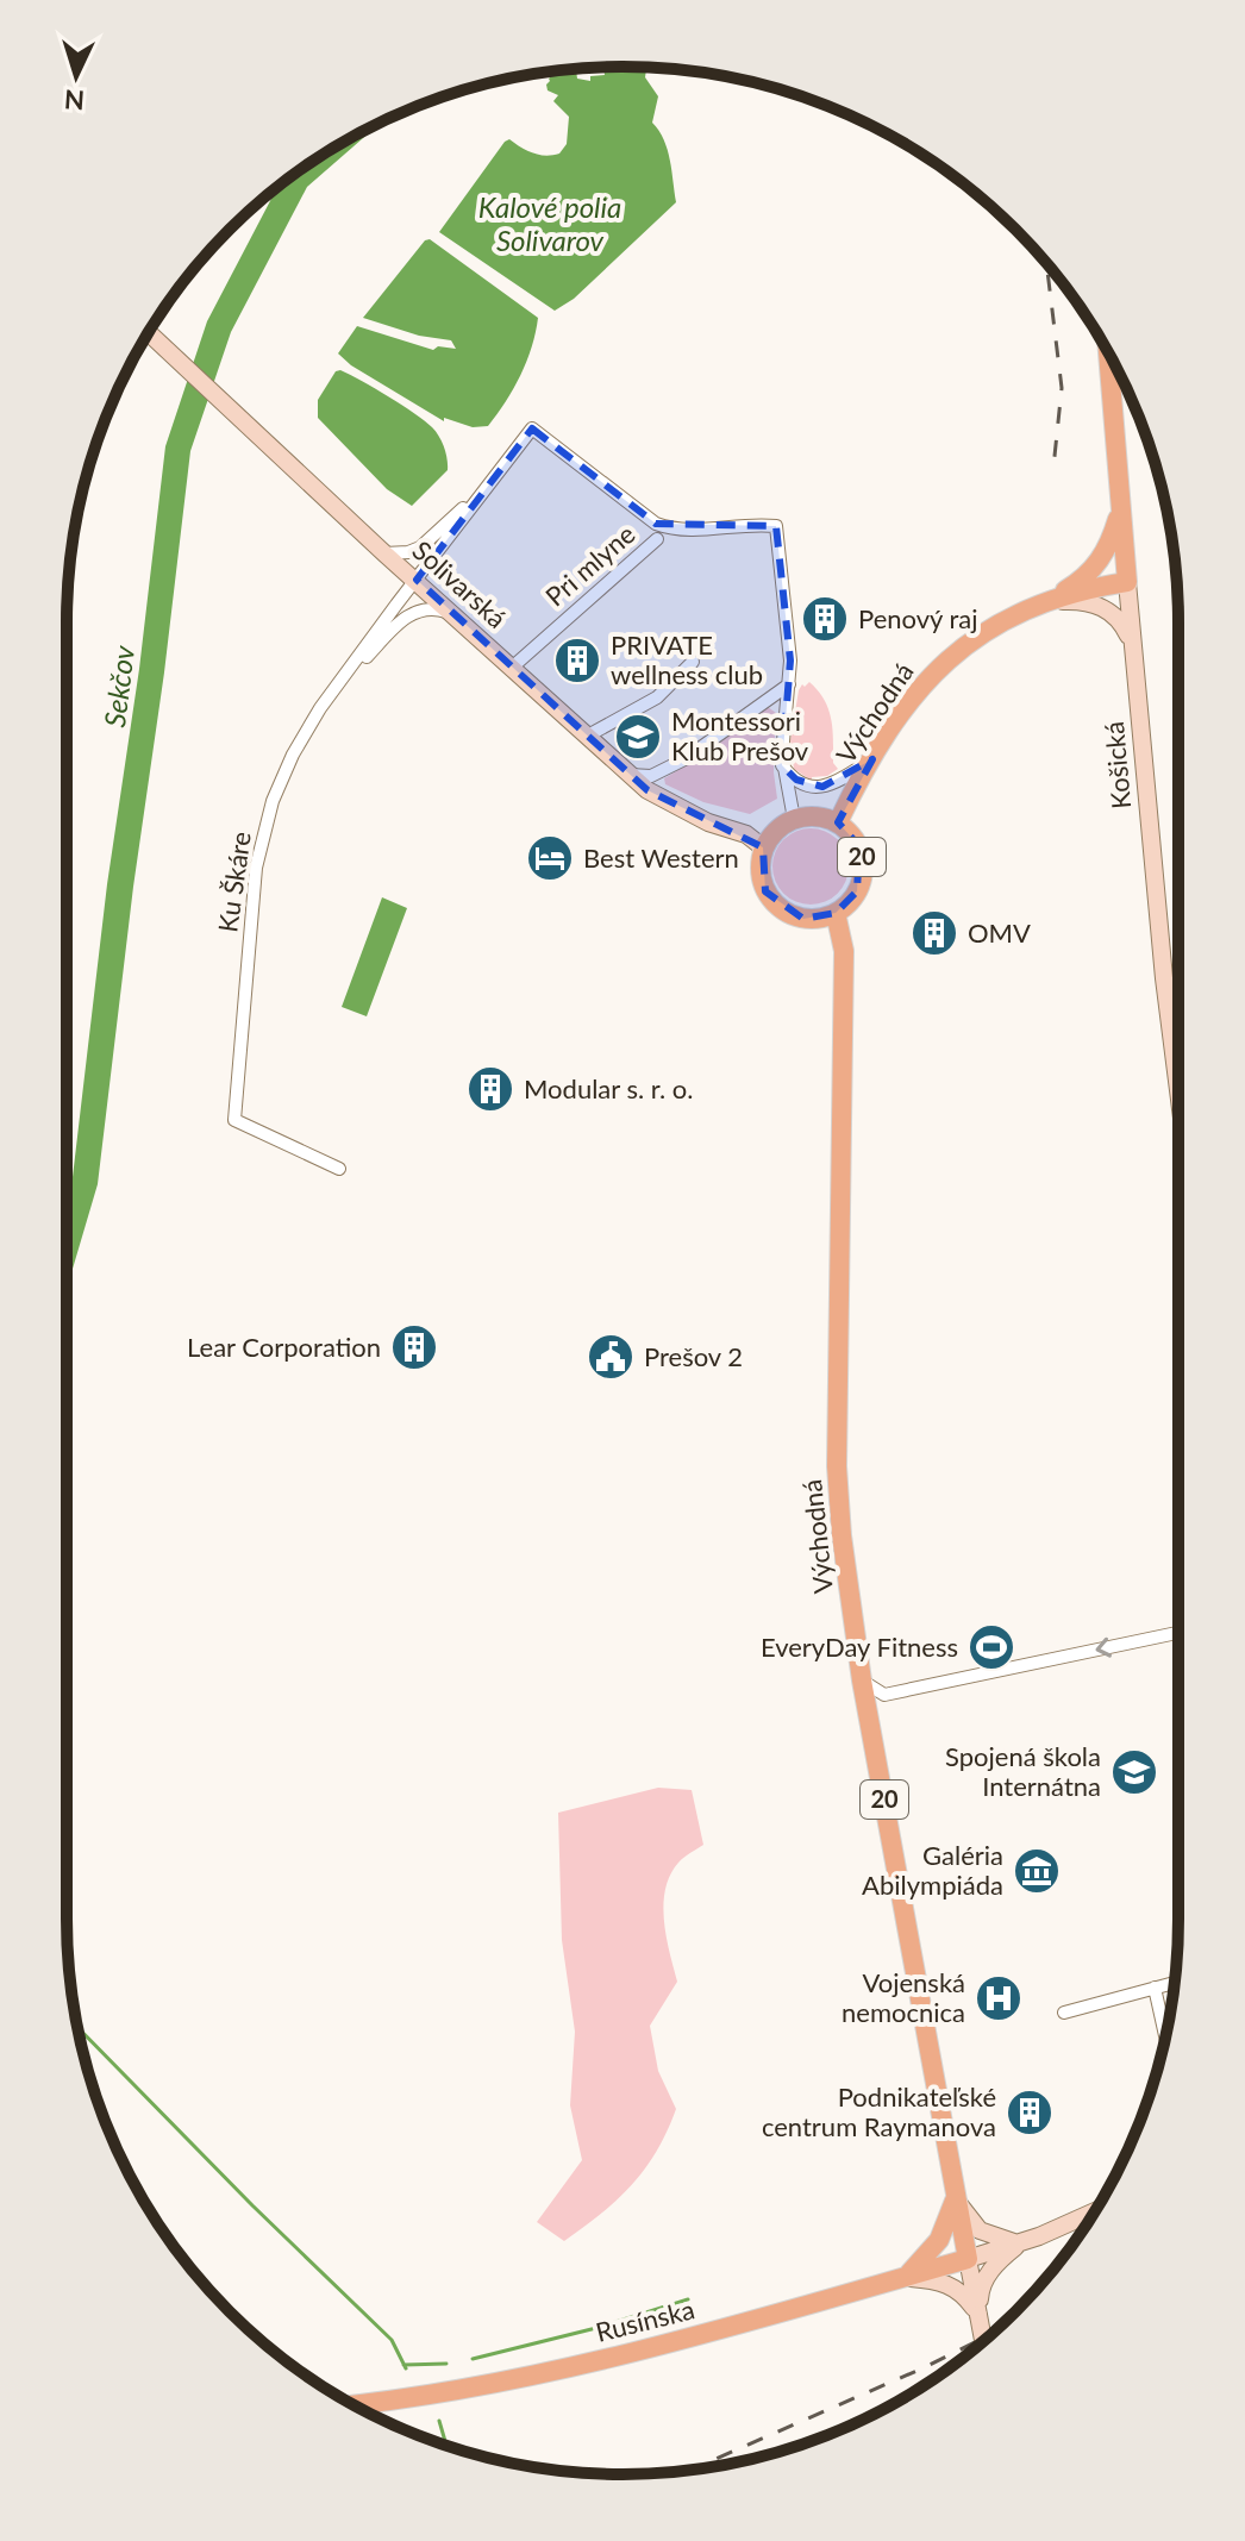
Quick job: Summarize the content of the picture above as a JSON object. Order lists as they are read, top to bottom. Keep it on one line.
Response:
{"streets":{"main road":["Východná","Košická","20","Rusínska"],"street":["Pri mlyne","Solivarská","Ku Škáre"]},"crossings":[["Pri mlyne","Solivarská"],["Solivarská","Východná"],["Solivarská","20"],["Solivarská","Ku Škáre"],["Východná","Košická"],["Východná","20"],["Východná","Rusínska"]],"water":["Kalové polia Solivarov","Sekčov"],"places":{"building":["Penový raj","PRIVATE wellness club","OMV","Modular s. r. o.","Lear Corporation","Podnikateľské centrum Raymanova"],"school or university":["Montessori Klub Prešov","Spojená škola Internátna"],"hotel":["Best Western"],"public building":["Prešov 2"],"sports":["EveryDay Fitness"],"museum":["Galéria Abilympiáda"],"hospital":["Vojenská nemocnica"]},"north":"bottom"}
